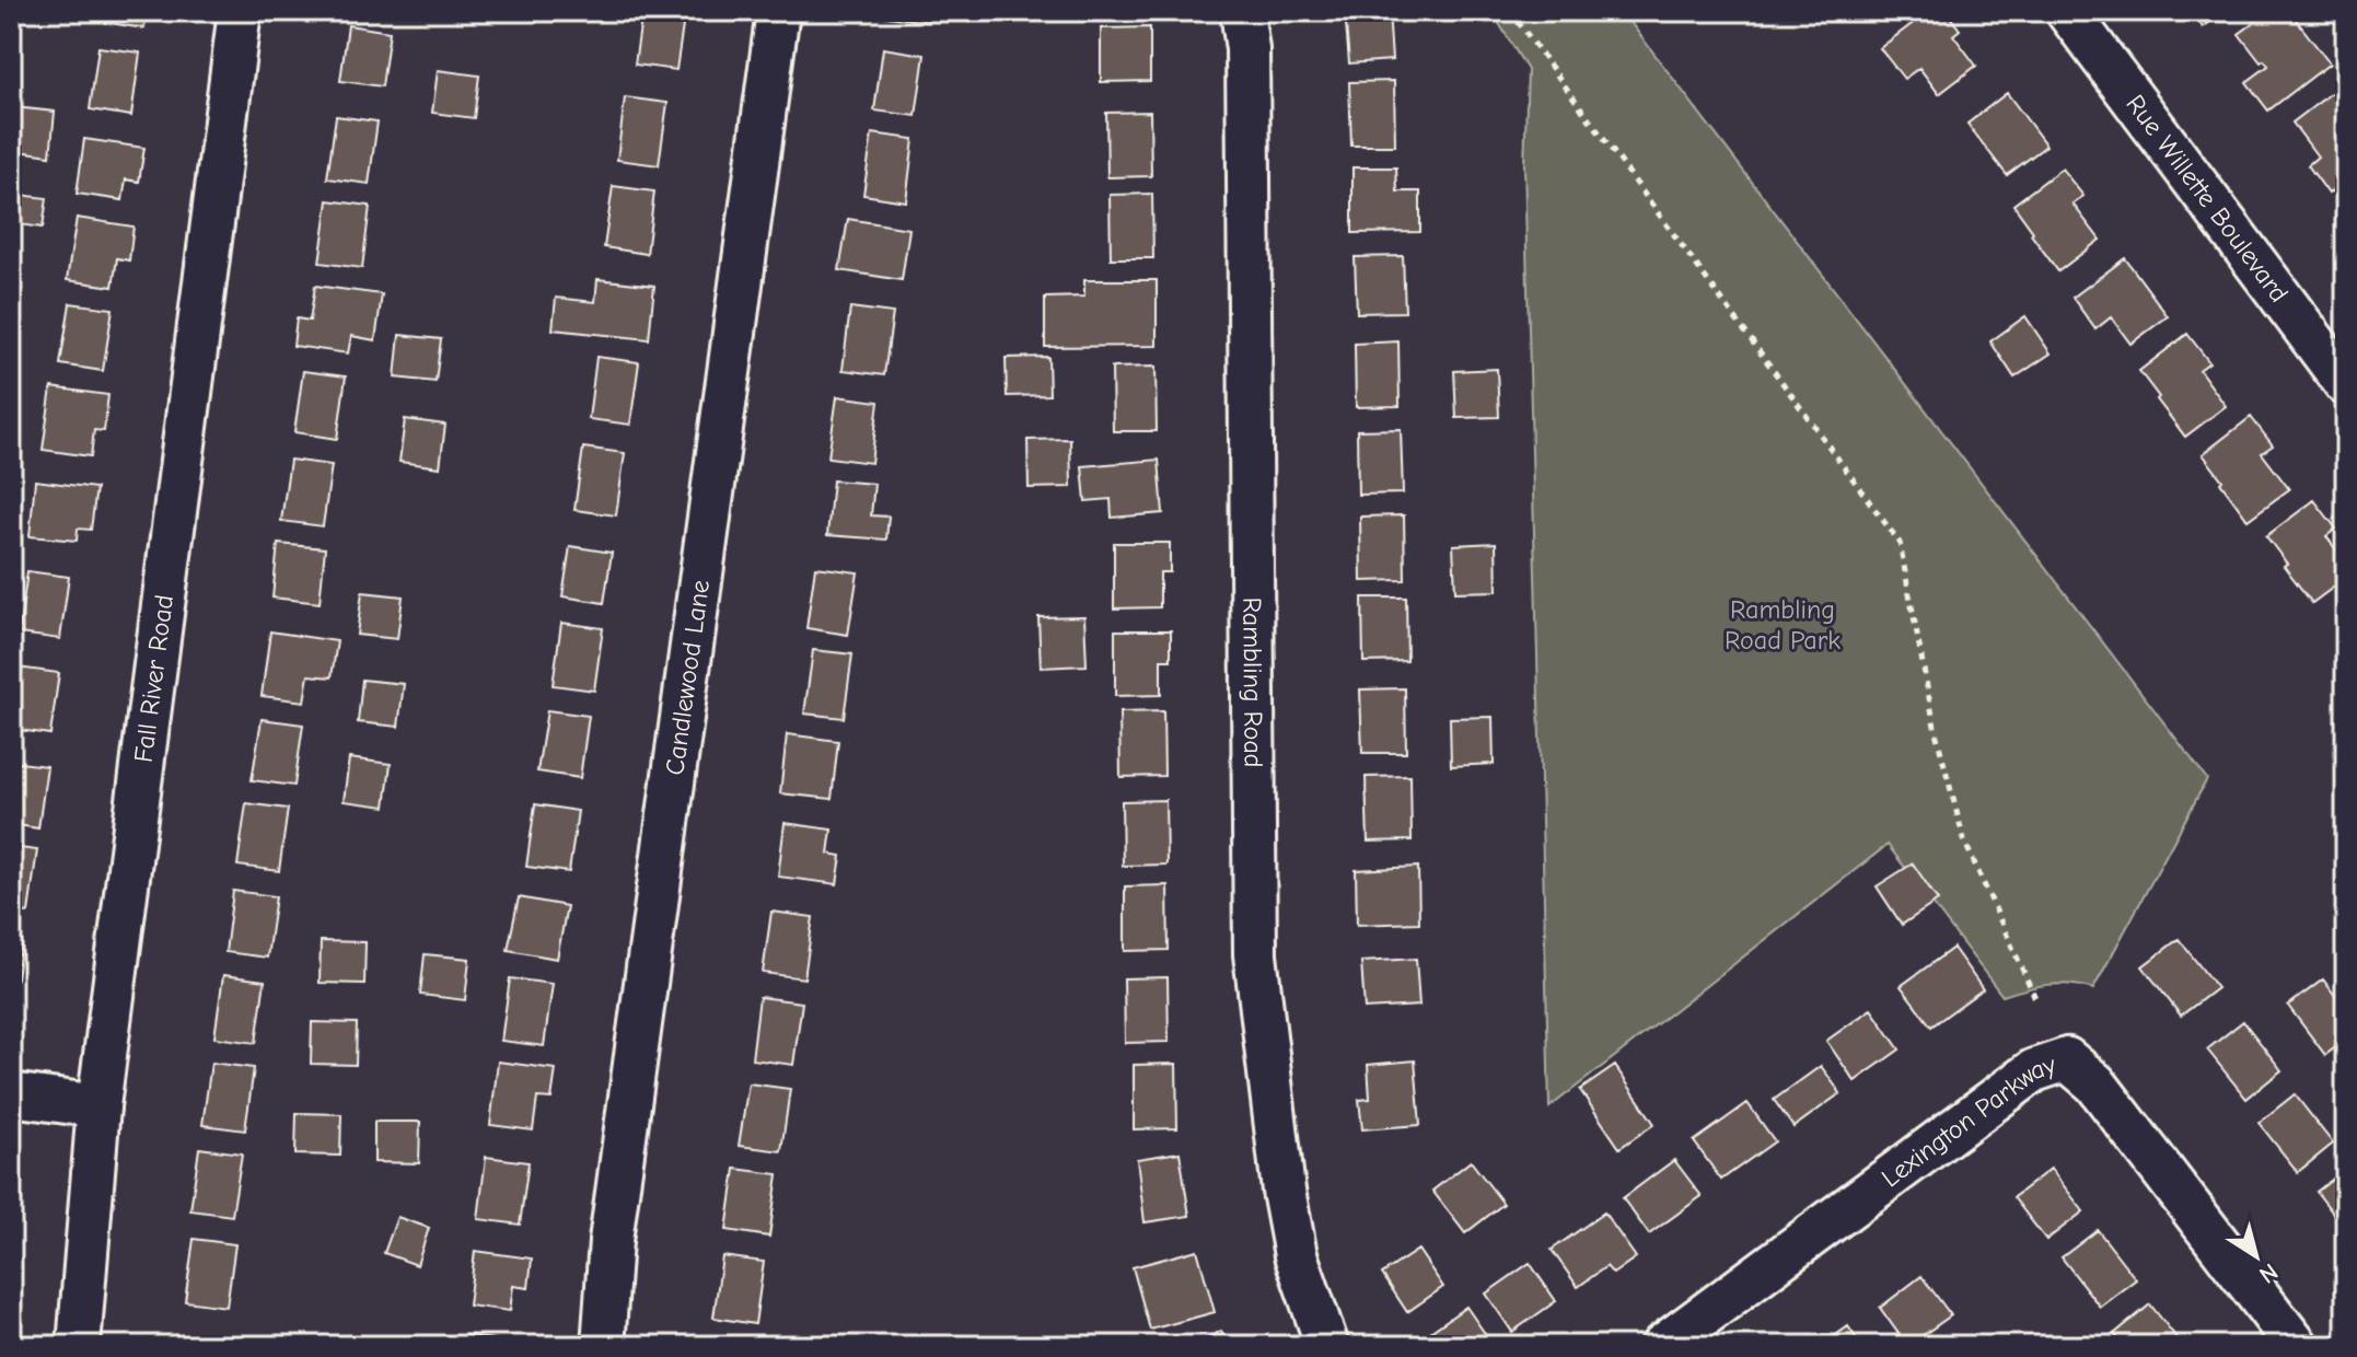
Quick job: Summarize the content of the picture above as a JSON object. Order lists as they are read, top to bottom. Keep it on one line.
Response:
{"streets":{"street":["Rue Willette Boulevard","Fall River Road","Candlewood Lane","Rambling Road","Lexington Parkway"]},"parks":["Rambling Road Park"],"north":"bottom right"}
